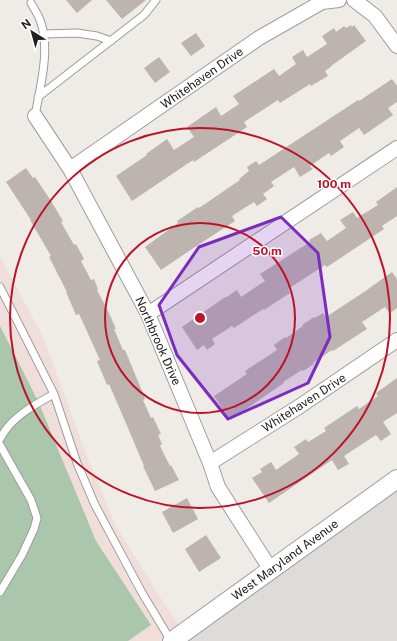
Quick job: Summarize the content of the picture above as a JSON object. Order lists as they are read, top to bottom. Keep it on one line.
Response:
{"streets":{"street":["Whitehaven Drive","Northbrook Drive","West Maryland Avenue"]},"crossings":[["Whitehaven Drive","Northbrook Drive"],["Northbrook Drive","West Maryland Avenue"]],"north":"top left","rings":["100 m","50 m"]}
